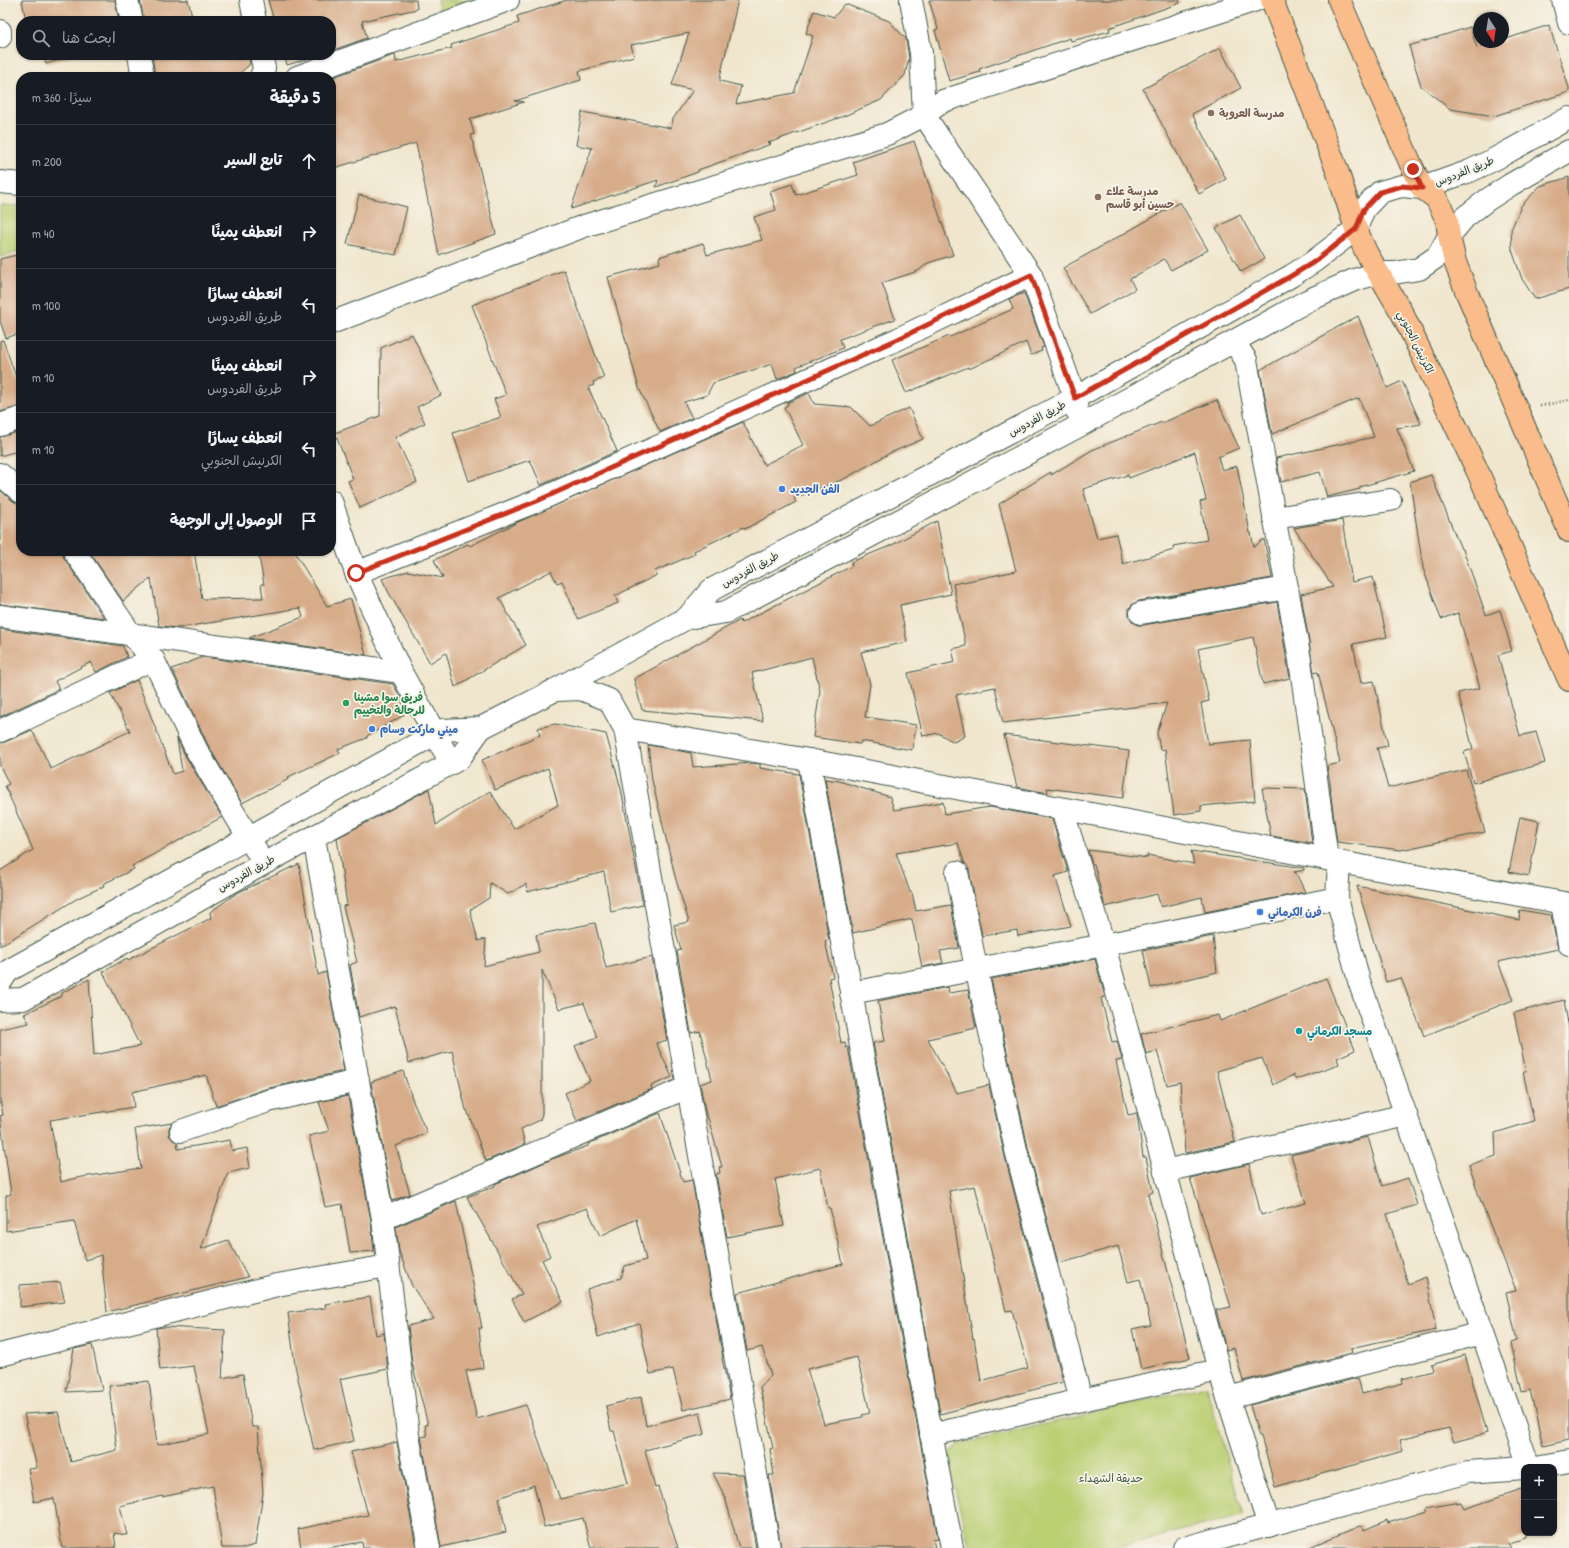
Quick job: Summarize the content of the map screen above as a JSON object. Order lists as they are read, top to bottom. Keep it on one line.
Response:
{"streets":{"main road":["الكرنيش الجنوبي"],"street":["طريق الفردوس"]},"crossings":[["طريق الفردوس","الكرنيش الجنوبي"]],"parks":["حديقة الشهداء"],"places":["مدرسة العروبة","مدرسة علاء حسين أبو قاسم","الفن الجديد","فريق سوا مشينا للرحالة والتخييم","ميني ماركت وسام","فرن الكرماني","مسجد الكرماني"],"north":"bottom","page":{"search":"ابحث هنا","heading":["5 دقيقة","سيرًا · 360 m"],"list":[["تابع السير","200 m"],["انعطف يمينًا","40 m"],["انعطف يسارًا","طريق الفردوس","100 m"],["انعطف يمينًا","طريق الفردوس","10 m"],["انعطف يسارًا","الكرنيش الجنوبي","10 m"],"الوصول إلى الوجهة"],"map_buttons":["+","−"]}}
